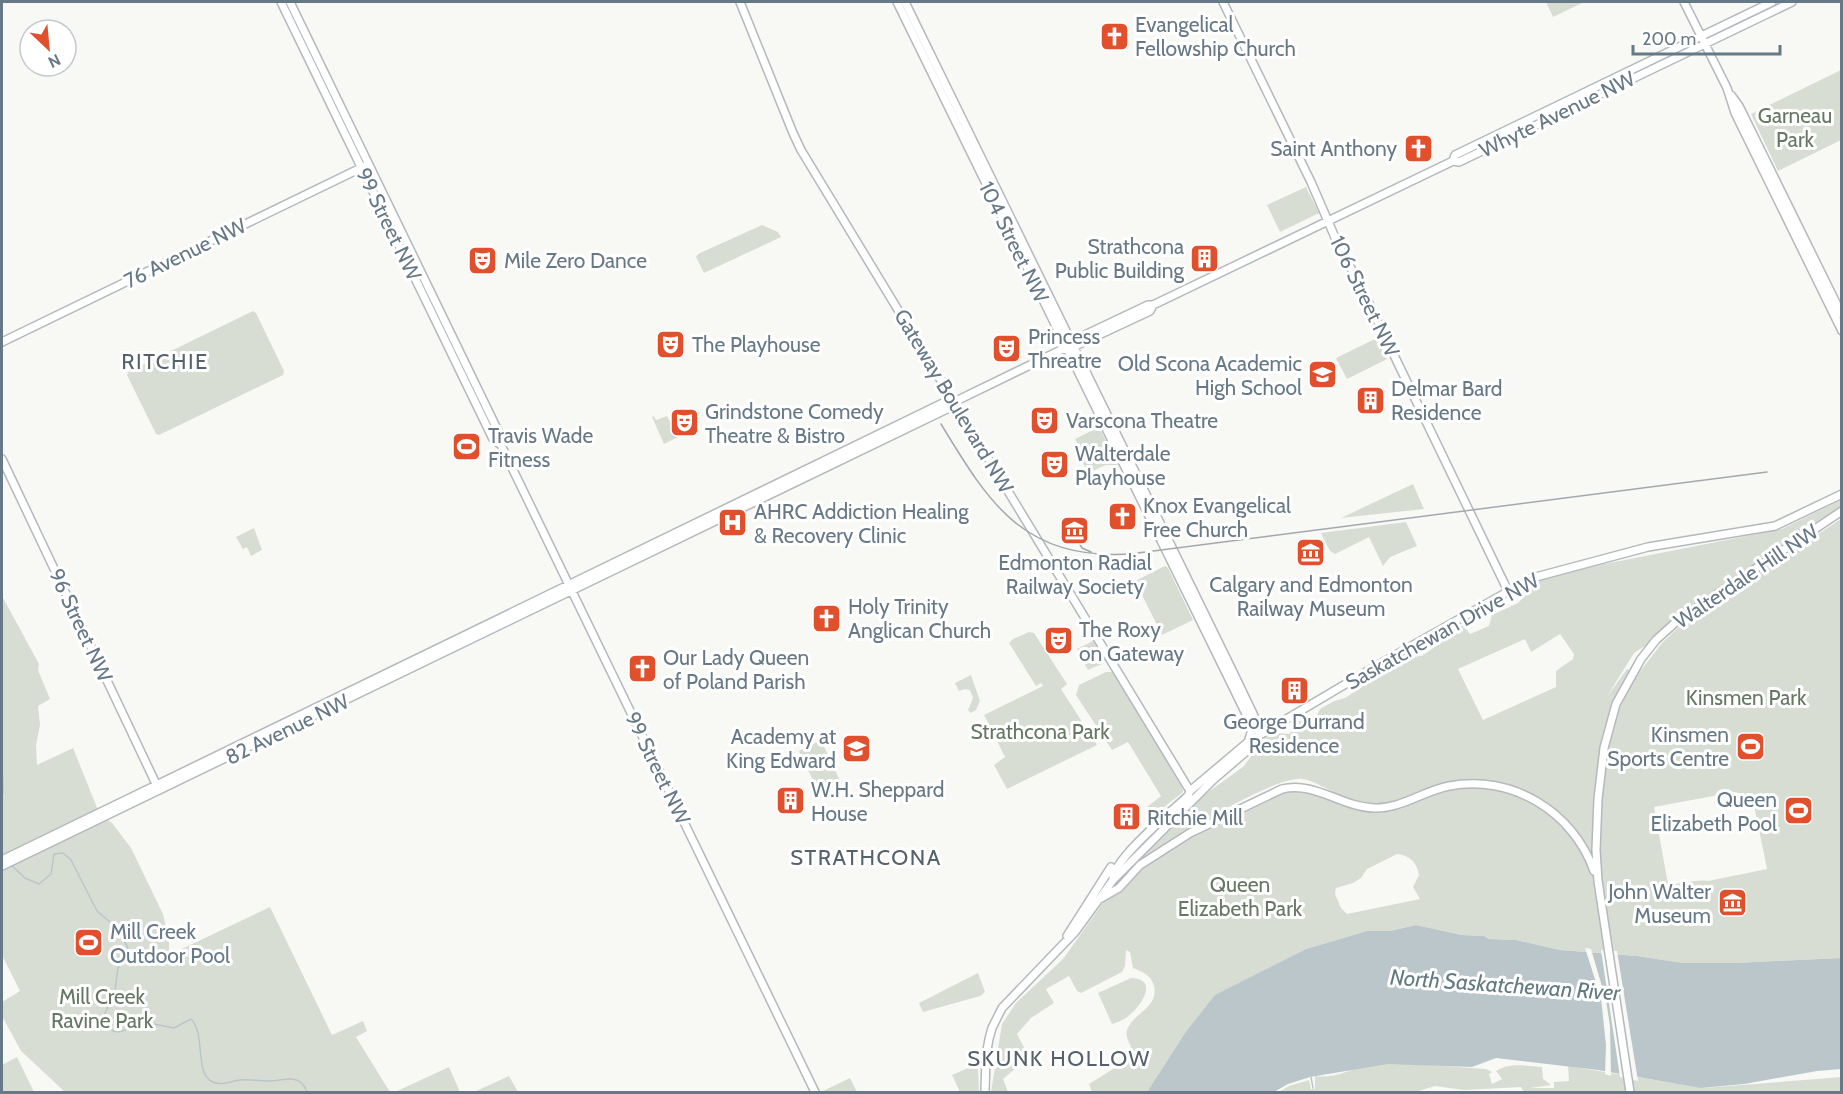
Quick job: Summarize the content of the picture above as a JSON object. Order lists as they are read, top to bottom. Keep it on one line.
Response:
{"streets":{"main road":["Whyte Avenue NW","99 Street NW","104 Street NW","76 Avenue NW","106 Street NW","Gateway Boulevard NW","Walterdale Hill NW","96 Street NW","Saskatchewan Drive NW","82 Avenue NW"]},"crossings":[["Whyte Avenue NW","99 Street NW"],["Whyte Avenue NW","104 Street NW"],["Whyte Avenue NW","106 Street NW"],["Whyte Avenue NW","Gateway Boulevard NW"],["Whyte Avenue NW","82 Avenue NW"],["99 Street NW","76 Avenue NW"],["99 Street NW","82 Avenue NW"],["104 Street NW","Saskatchewan Drive NW"],["106 Street NW","Saskatchewan Drive NW"],["Gateway Boulevard NW","Saskatchewan Drive NW"],["96 Street NW","82 Avenue NW"]],"districts":["RITCHIE","STRATHCONA","SKUNK HOLLOW"],"water":["North Saskatchewan River"],"parks":["Garneau Park","Kinsmen Park","Strathcona Park","Queen Elizabeth Park","Mill Creek Ravine Park"],"places":{"church":["Evangelical Fellowship Church","Saint Anthony","Knox Evangelical Free Church","Holy Trinity Anglican Church","Our Lady Queen of Poland Parish"],"building":["Strathcona Public Building","Delmar Bard Residence","George Durrand Residence","W.H. Sheppard House","Ritchie Mill"],"theatre":["Mile Zero Dance","The Playhouse","Princess Threatre","Varscona Theatre","Grindstone Comedy Theatre & Bistro","Walterdale Playhouse","The Roxy on Gateway"],"school or university":["Old Scona Academic High School","Academy at King Edward"],"sports":["Travis Wade Fitness","Kinsmen Sports Centre","Queen Elizabeth Pool","Mill Creek Outdoor Pool"],"hospital":["AHRC Addiction Healing & Recovery Clinic"],"museum":["Edmonton Radial Railway Society","Calgary and Edmonton Railway Museum","John Walter Museum"]},"scale_bar":"200 m","north":"bottom right"}
